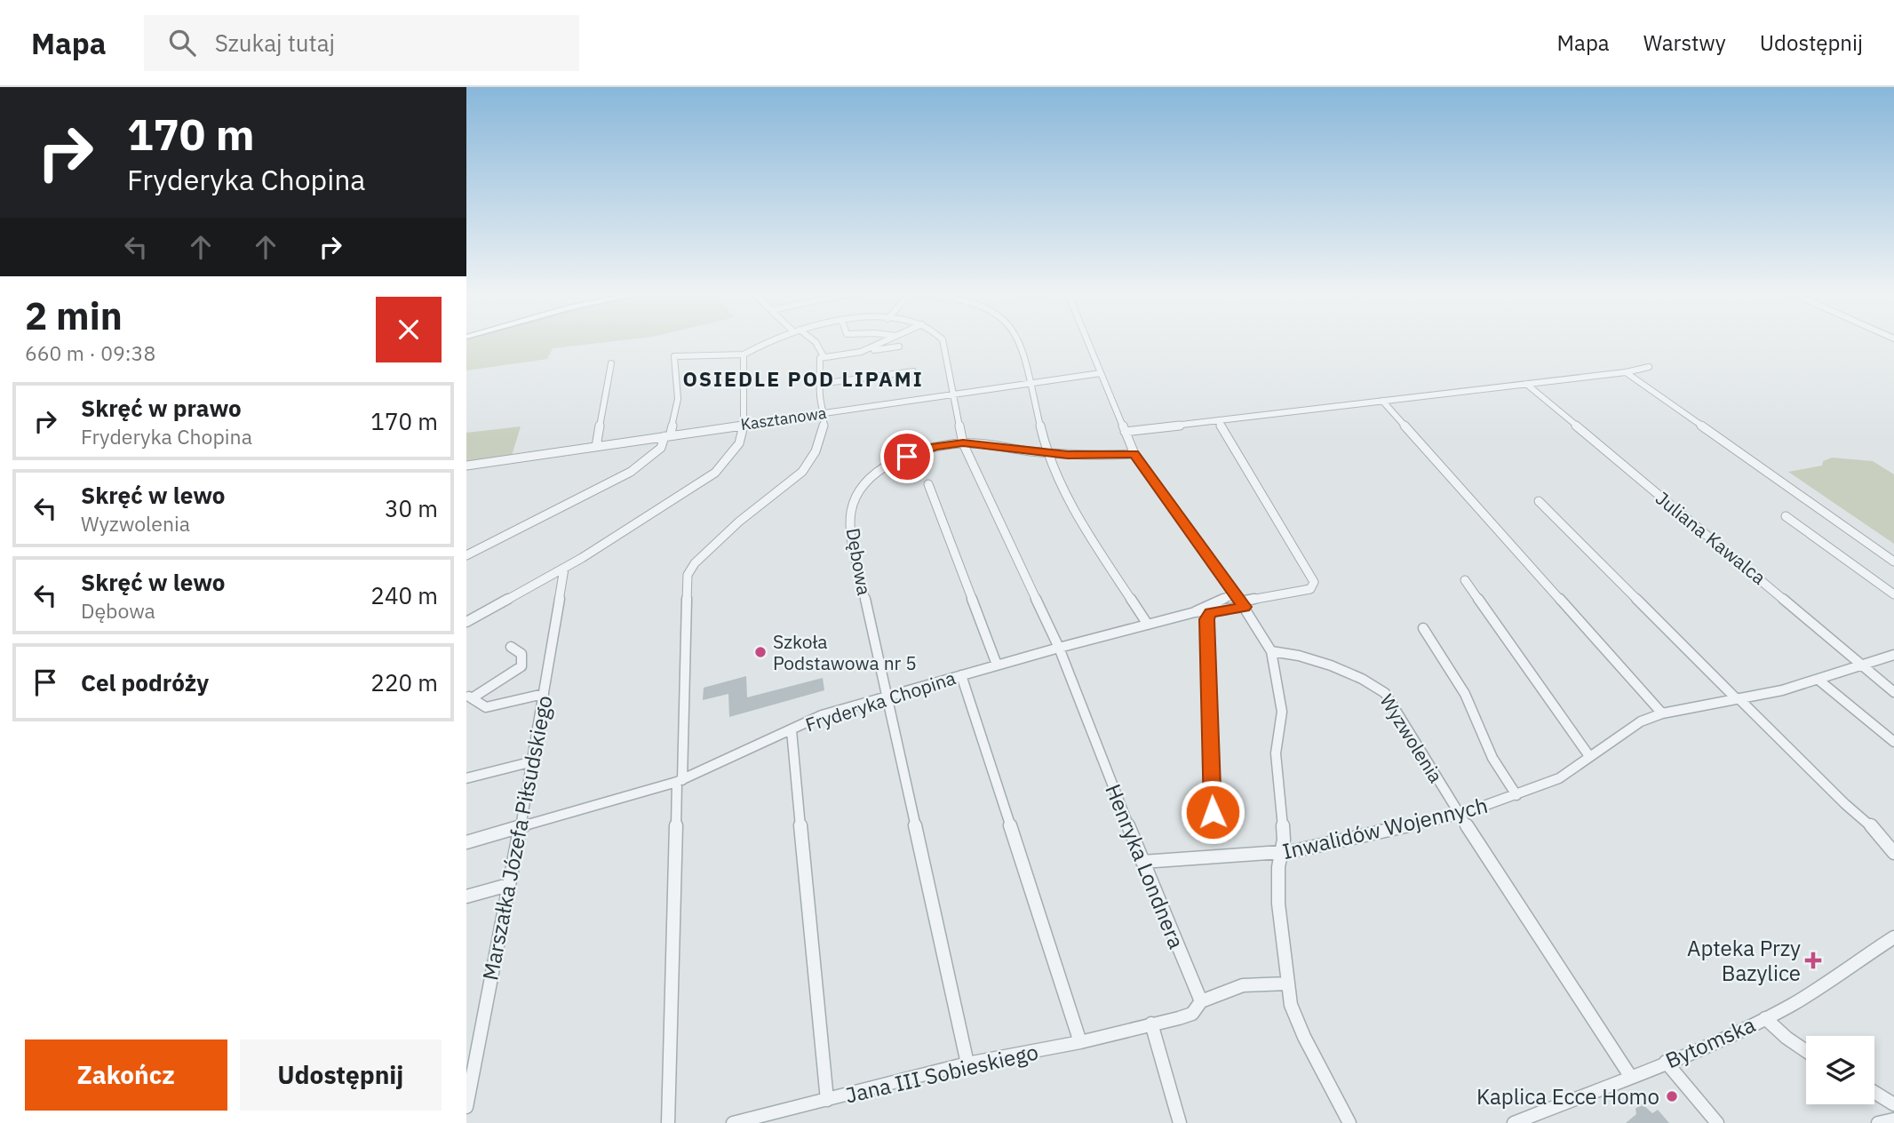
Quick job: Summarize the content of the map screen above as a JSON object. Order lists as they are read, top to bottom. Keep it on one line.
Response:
{"streets":{"street":["Kasztanowa","Juliana Kawalca","Dębowa","Fryderyka Chopina","Wyzwolenia","Inwalidów Wojennych","Marszałka Józefa Piłsudskiego","Henryka Londnera","Bytomska","Jana III Sobieskiego"]},"crossings":[["Kasztanowa","Henryka Londnera"],["Juliana Kawalca","Inwalidów Wojennych"],["Dębowa","Fryderyka Chopina"],["Dębowa","Henryka Londnera"],["Dębowa","Jana III Sobieskiego"],["Fryderyka Chopina","Marszałka Józefa Piłsudskiego"],["Fryderyka Chopina","Henryka Londnera"],["Wyzwolenia","Inwalidów Wojennych"],["Wyzwolenia","Bytomska"],["Inwalidów Wojennych","Henryka Londnera"],["Henryka Londnera","Jana III Sobieskiego"]],"districts":["OSIEDLE POD LIPAMI"],"places":{"other":["Szkoła Podstawowa nr 5","Kaplica Ecce Homo"],"health":["Apteka Przy Bazylice"]},"page":{"header":"Mapa","search":"Szukaj tutaj","nav":["Mapa","Warstwy","Udostępnij"],"turn":["170 m","Fryderyka Chopina"],"heading":["2 min","660 m · 09:38"],"list":[{"name":"Skręć w prawo","note":"Fryderyka Chopina","value":"170 m"},{"name":"Skręć w lewo","note":"Wyzwolenia","value":"30 m"},{"name":"Skręć w lewo","note":"Dębowa","value":"240 m"},{"name":"Cel podróży","value":"220 m"}],"buttons":["Zakończ","Udostępnij"]}}
